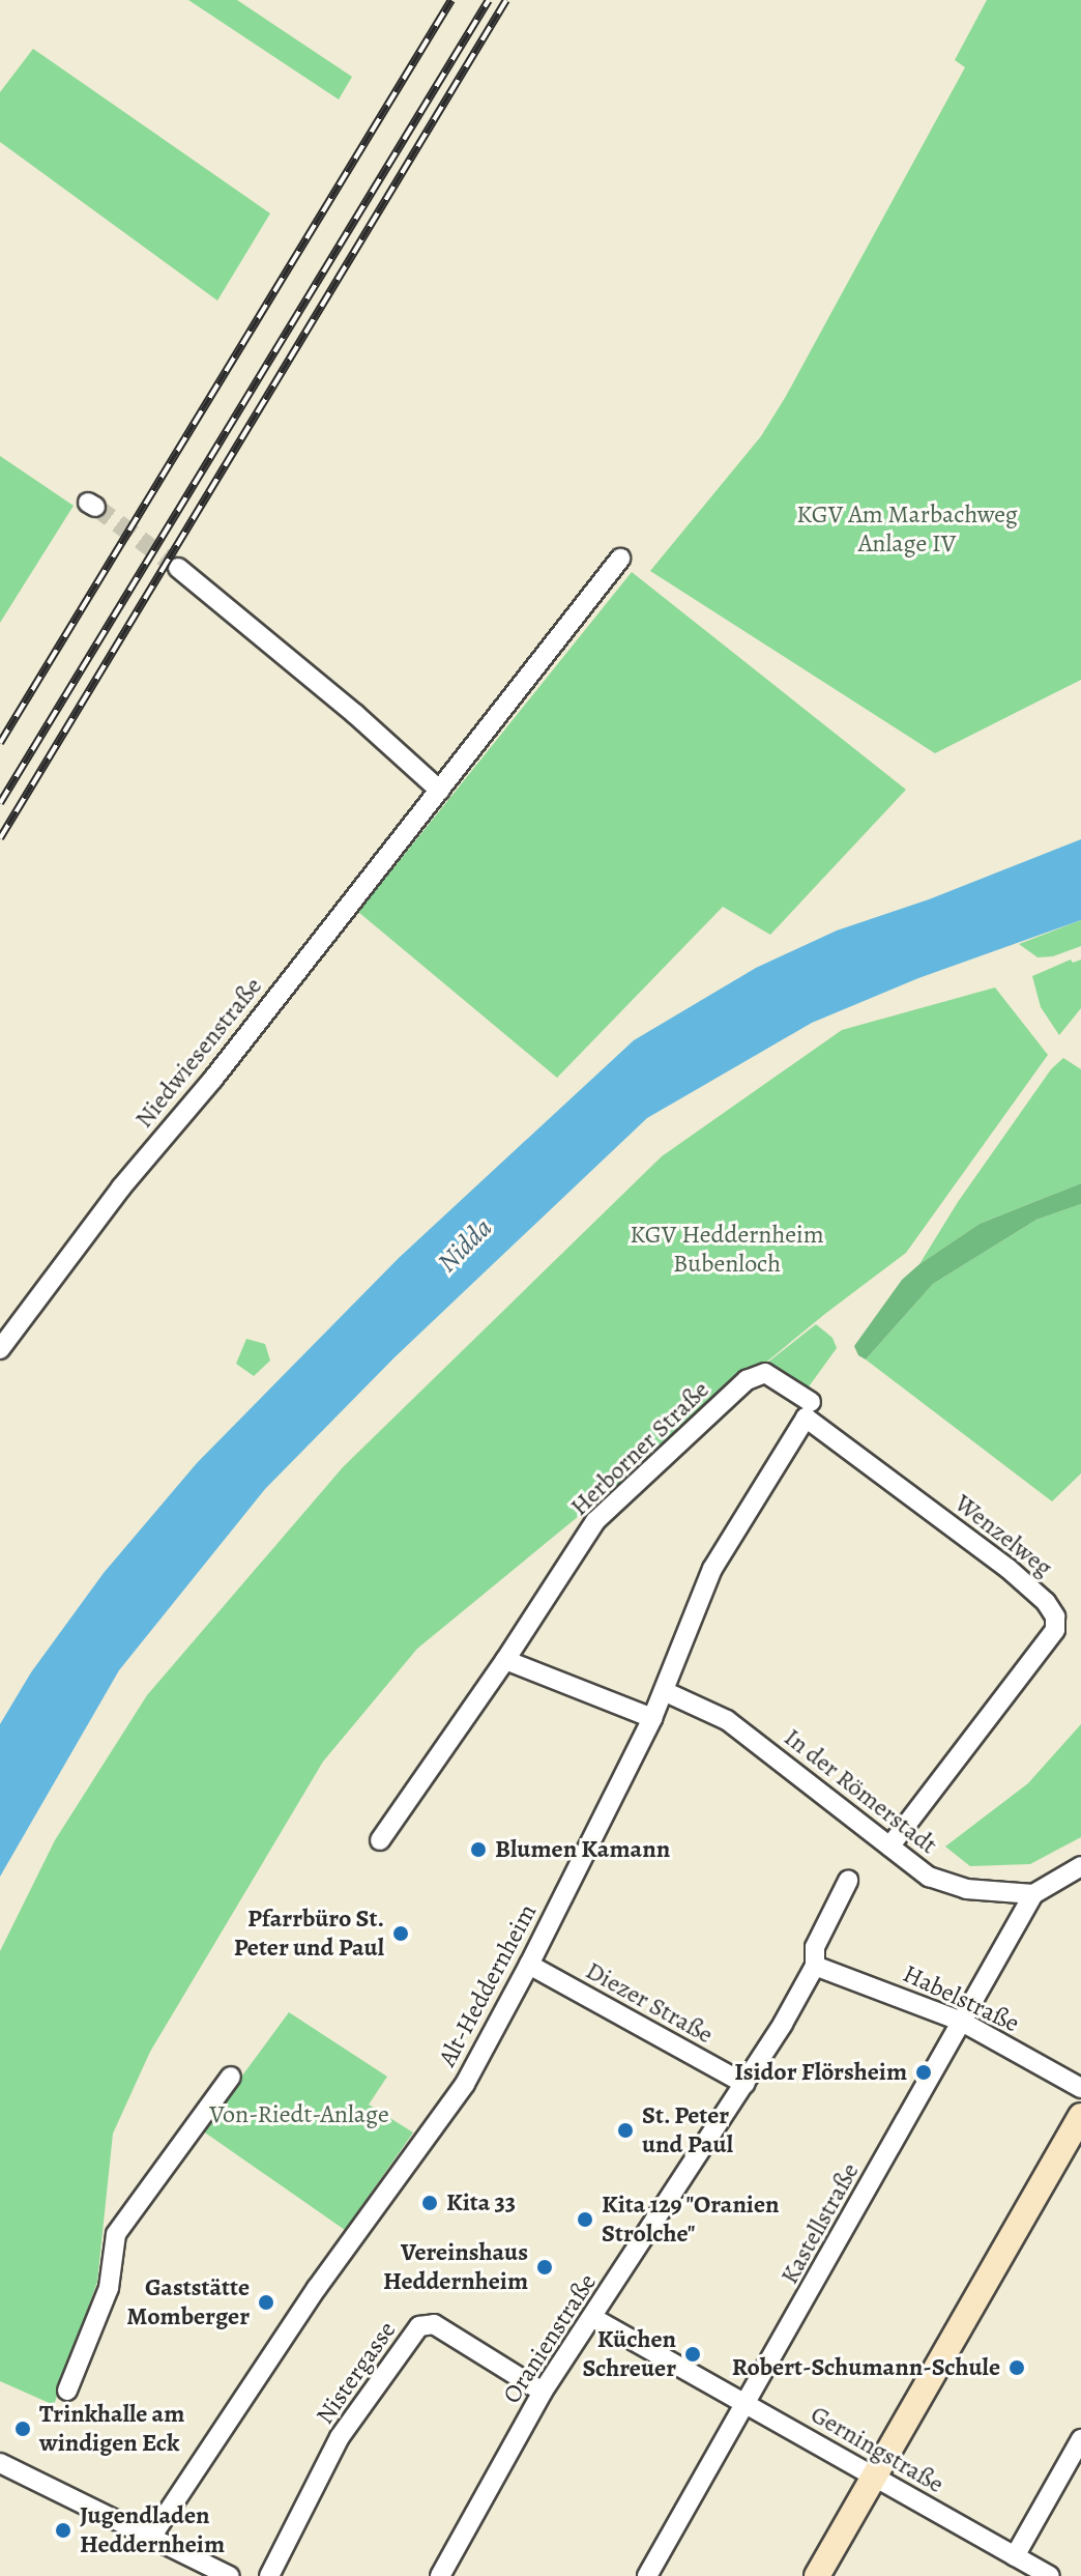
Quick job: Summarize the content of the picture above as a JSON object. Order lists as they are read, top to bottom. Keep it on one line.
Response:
{"streets":{"street":["Niedwiesenstraße","Herborner Straße","Wenzelweg","In der Römerstadt","Alt-Heddernheim","Habelstraße","Diezer Straße","Kastellstraße","Oranienstraße","Nistergasse","Gerningstraße"]},"crossings":[["Herborner Straße","Wenzelweg"],["Herborner Straße","Alt-Heddernheim"],["Wenzelweg","In der Römerstadt"],["Wenzelweg","Alt-Heddernheim"],["In der Römerstadt","Alt-Heddernheim"],["In der Römerstadt","Kastellstraße"],["Alt-Heddernheim","Diezer Straße"],["Habelstraße","Kastellstraße"],["Habelstraße","Oranienstraße"],["Diezer Straße","Oranienstraße"],["Kastellstraße","Gerningstraße"],["Oranienstraße","Nistergasse"],["Oranienstraße","Gerningstraße"]],"water":["Nidda"],"parks":["KGV Am Marbachweg Anlage IV","KGV Heddernheim Bubenloch","Von-Riedt-Anlage"],"places":["Blumen Kamann","Pfarrbüro St. Peter und Paul","Isidor Flörsheim","St. Peter und Paul","Kita 33","Kita 129 \"Oranien Strolche\"","Vereinshaus Heddernheim","Gaststätte Momberger","Küchen Schreuer","Robert-Schumann-Schule","Trinkhalle am windigen Eck","Jugendladen Heddernheim"]}
